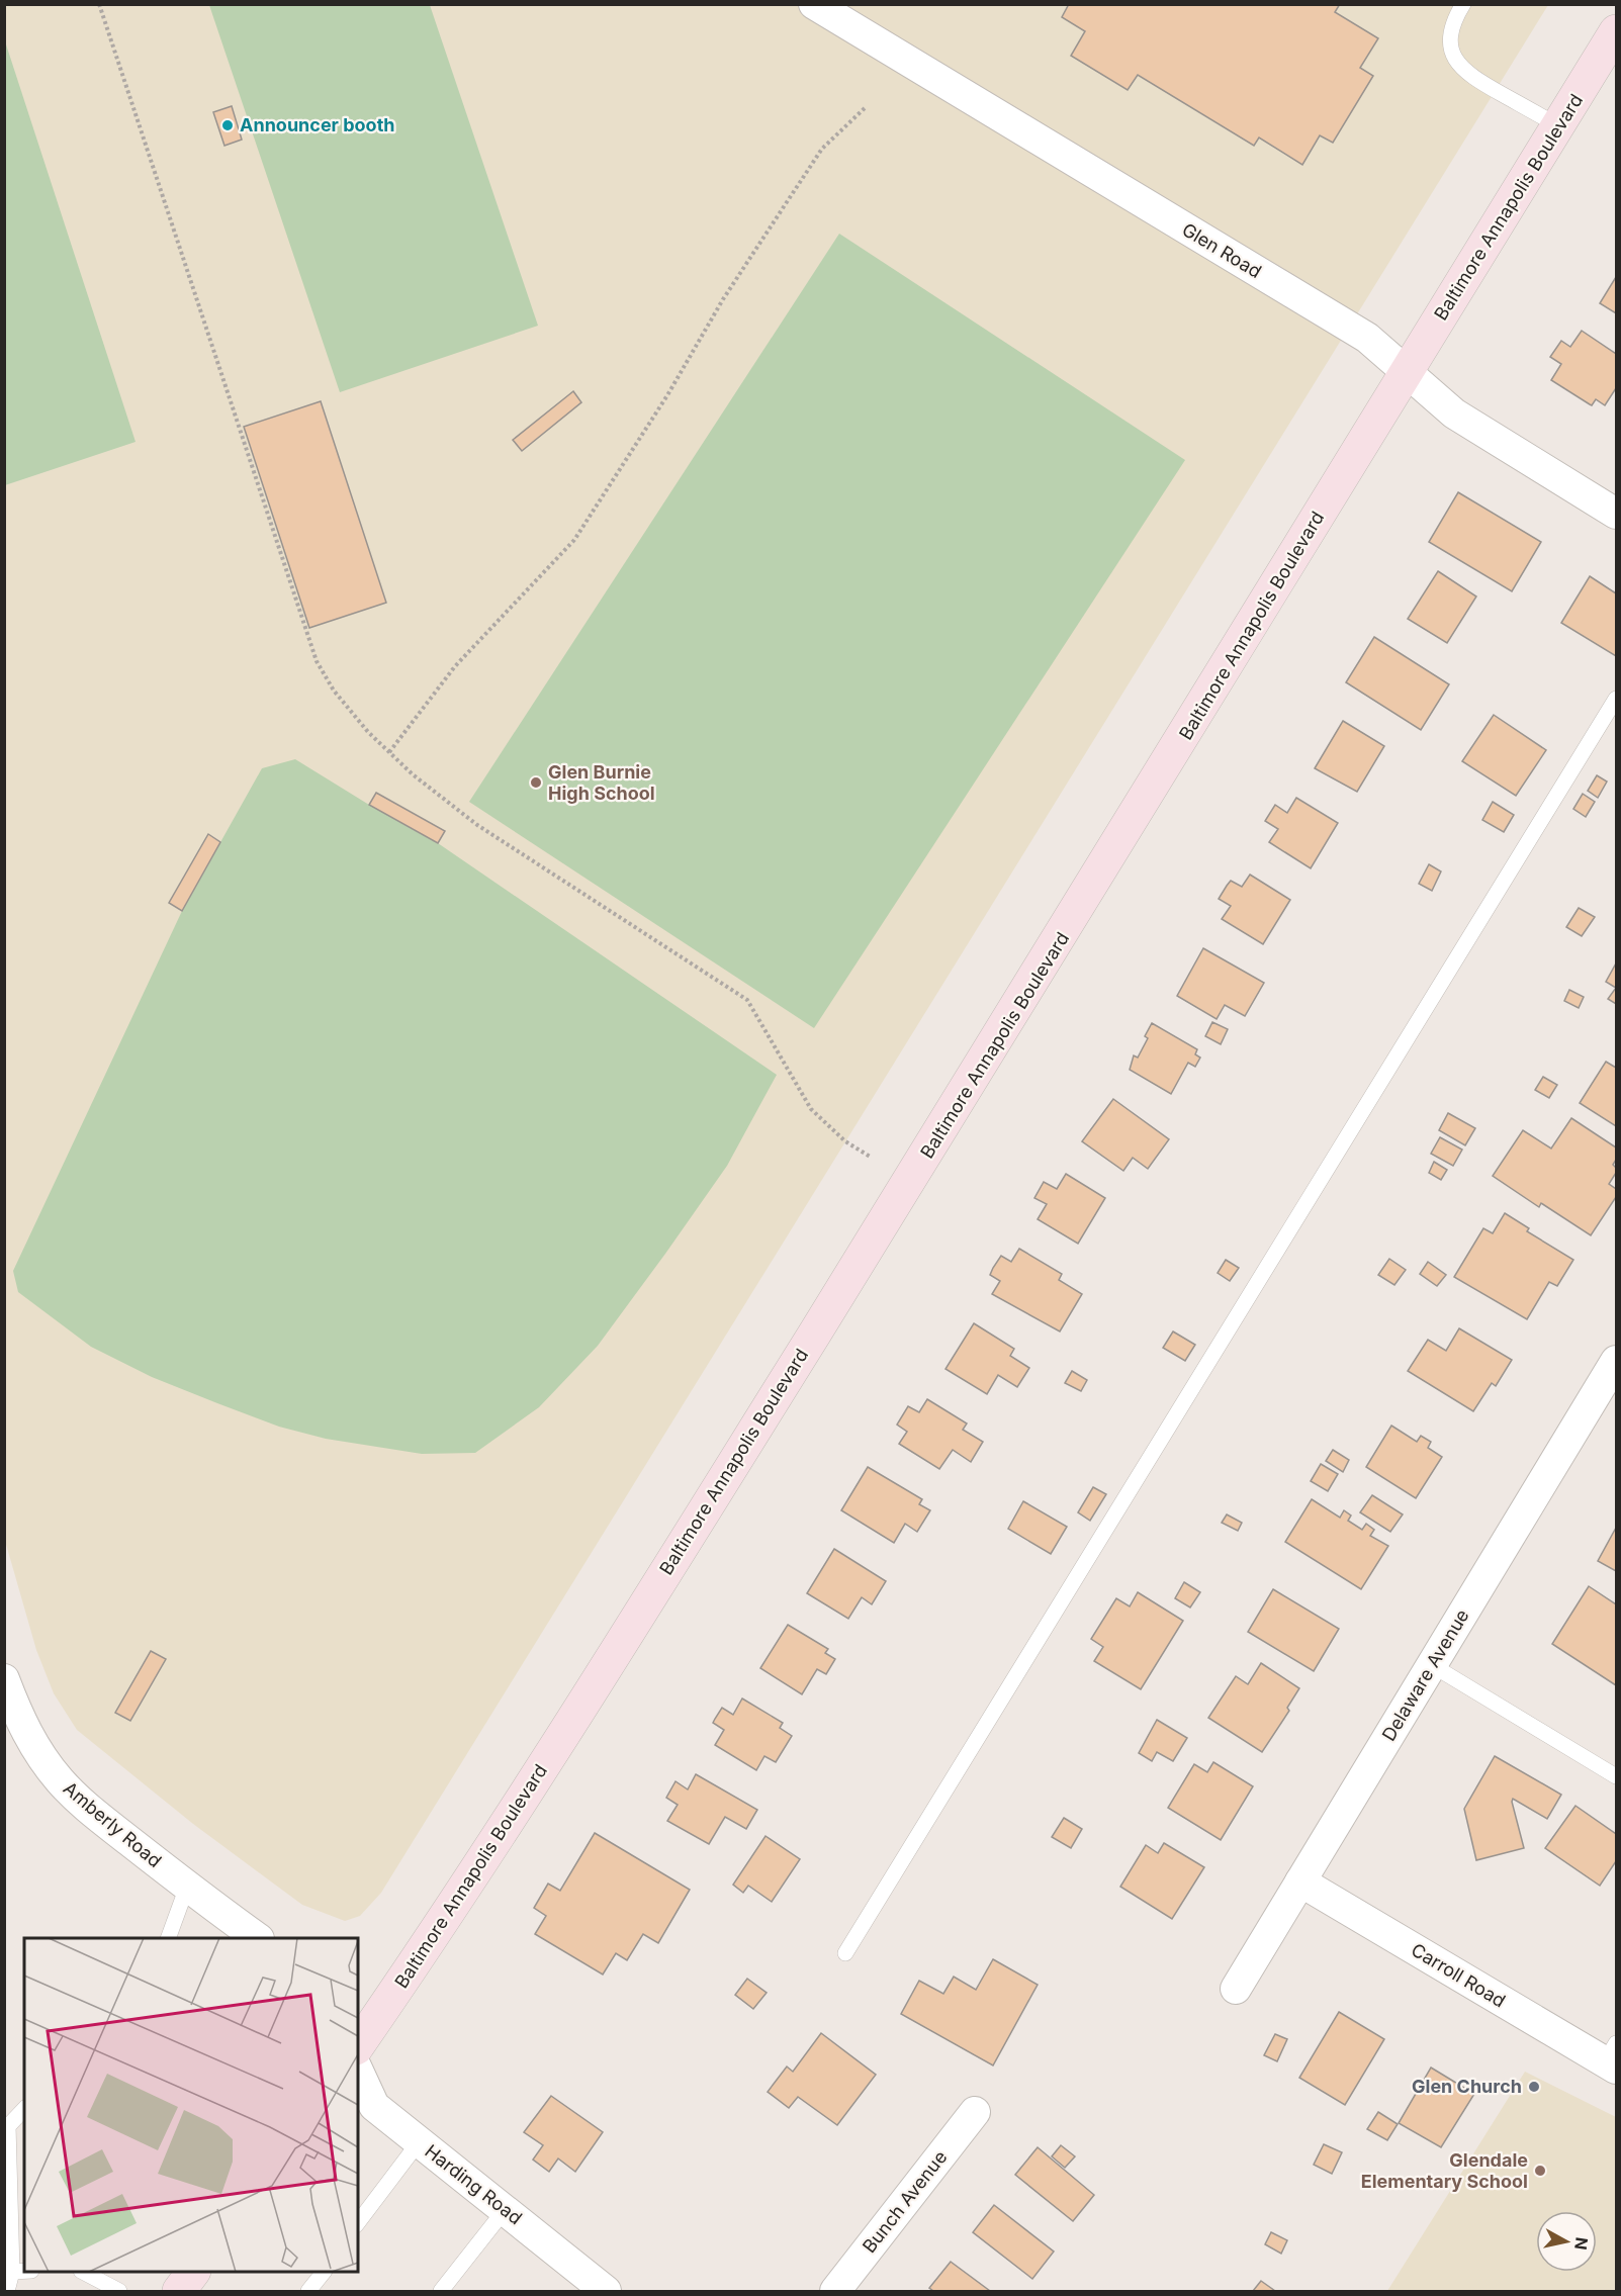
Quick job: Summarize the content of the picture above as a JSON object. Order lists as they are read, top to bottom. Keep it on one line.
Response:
{"streets":{"main road":["Baltimore Annapolis Boulevard"],"street":["Glen Road","Delaware Avenue","Amberly Road","Carroll Road","Harding Road","Bunch Avenue"]},"crossings":[["Baltimore Annapolis Boulevard","Glen Road"],["Delaware Avenue","Carroll Road"]],"places":["Announcer booth","Glen Burnie High School","Glen Church","Glendale Elementary School"],"north":"right"}
